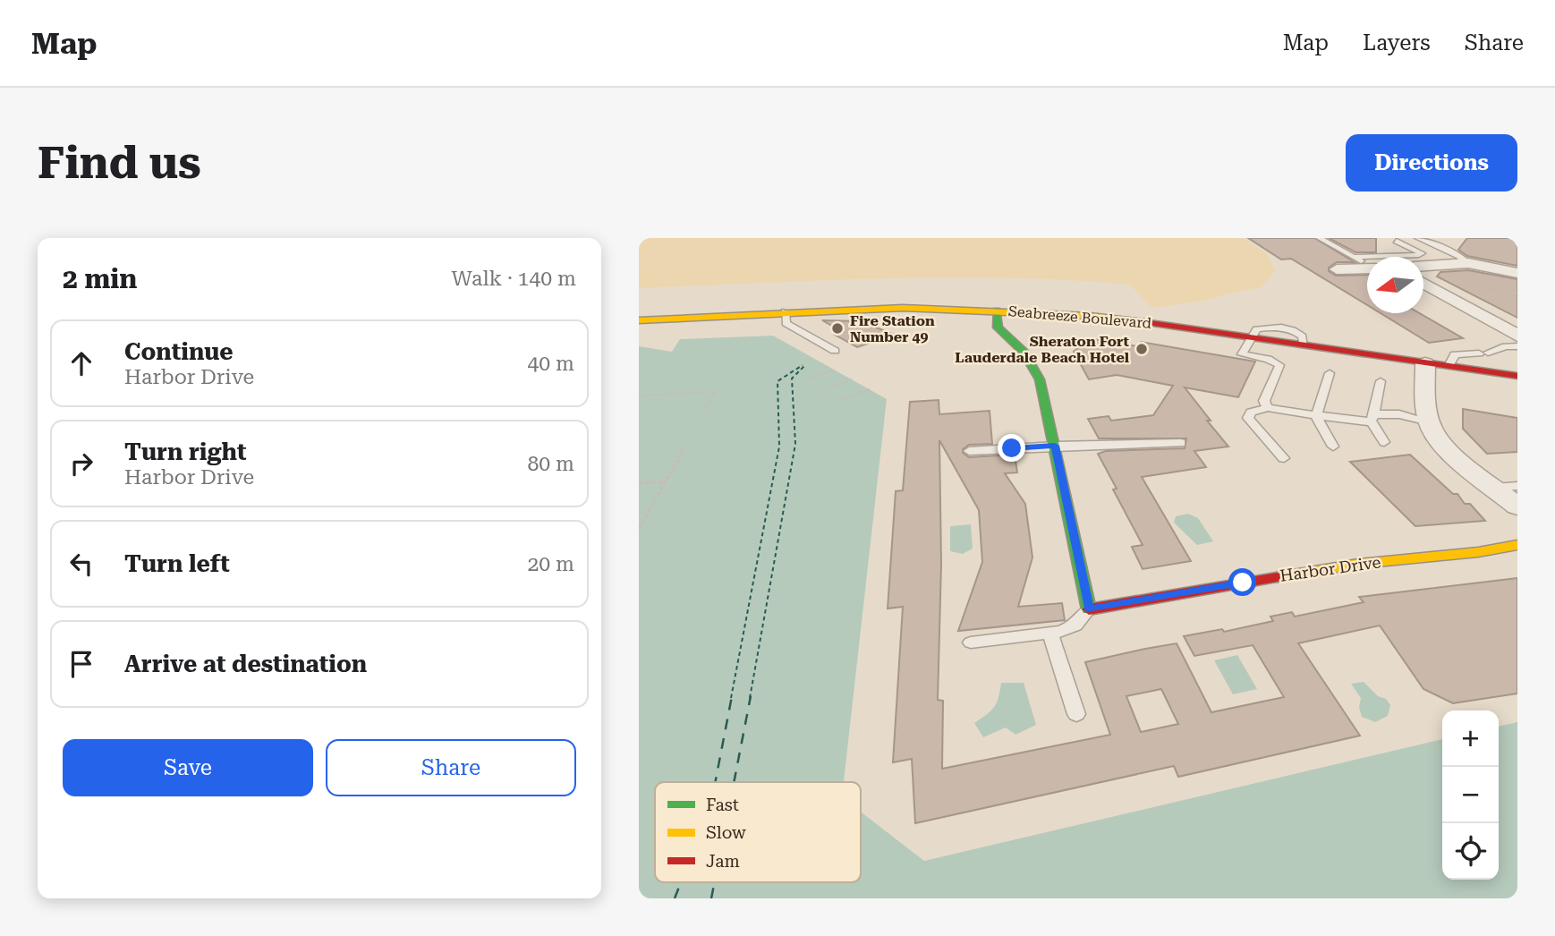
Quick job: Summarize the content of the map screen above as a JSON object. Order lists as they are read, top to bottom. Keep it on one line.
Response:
{"streets":{"main road":["Seabreeze Boulevard","Harbor Drive"]},"places":["Fire Station Number 49","Sheraton Fort Lauderdale Beach Hotel"],"legend":["Fast","Slow","Jam"],"north":"left","page":{"header":"Map","nav":["Map","Layers","Share"],"buttons":["Directions",["Save","Share"]],"title":"Find us","heading":["2 min","Walk · 140 m"],"list":[["Continue","Harbor Drive","40 m"],["Turn right","Harbor Drive","80 m"],["Turn left","20 m"],"Arrive at destination"],"map_buttons":["+","−"]}}
